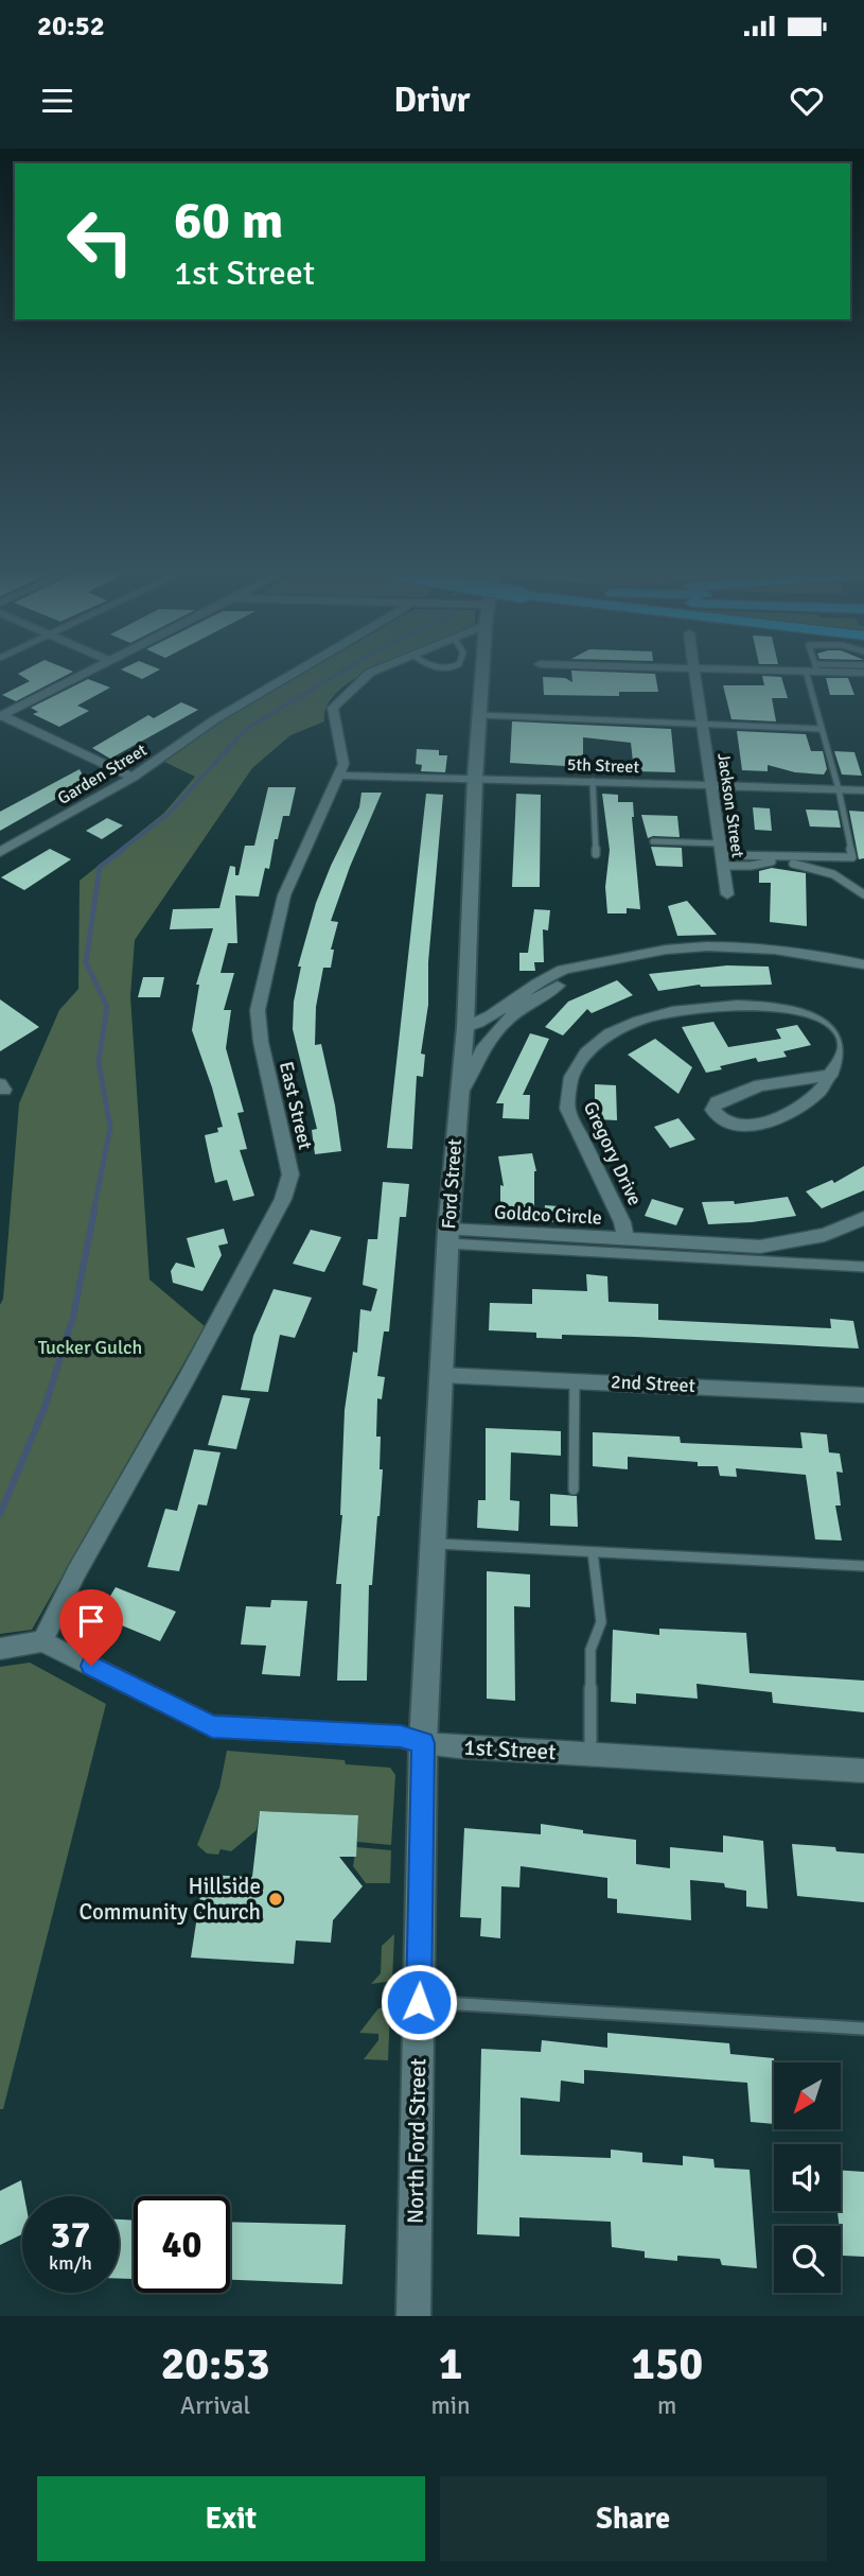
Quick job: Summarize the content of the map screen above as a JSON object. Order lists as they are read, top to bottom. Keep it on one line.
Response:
{"streets":{"street":["5th Street","Garden Street","Jackson Street","East Street","Gregory Drive","Ford Street","Goldco Circle","2nd Street","1st Street","North Ford Street"]},"crossings":[["5th Street","Jackson Street"],["5th Street","East Street"],["5th Street","Ford Street"],["East Street","1st Street"],["Gregory Drive","Goldco Circle"],["Ford Street","Goldco Circle"],["Ford Street","2nd Street"],["Ford Street","1st Street"],["Ford Street","North Ford Street"],["1st Street","North Ford Street"]],"parks":["Tucker Gulch"],"places":["Hillside Community Church"],"north":"bottom left","page":{"status":"20:52","header":"Drivr","turn":["60 m","1st Street"],"speed":"37 km/h","limit":"40","eta":["20:53","Arrival","1","min","150","m"],"buttons":["Exit","Share"]}}
